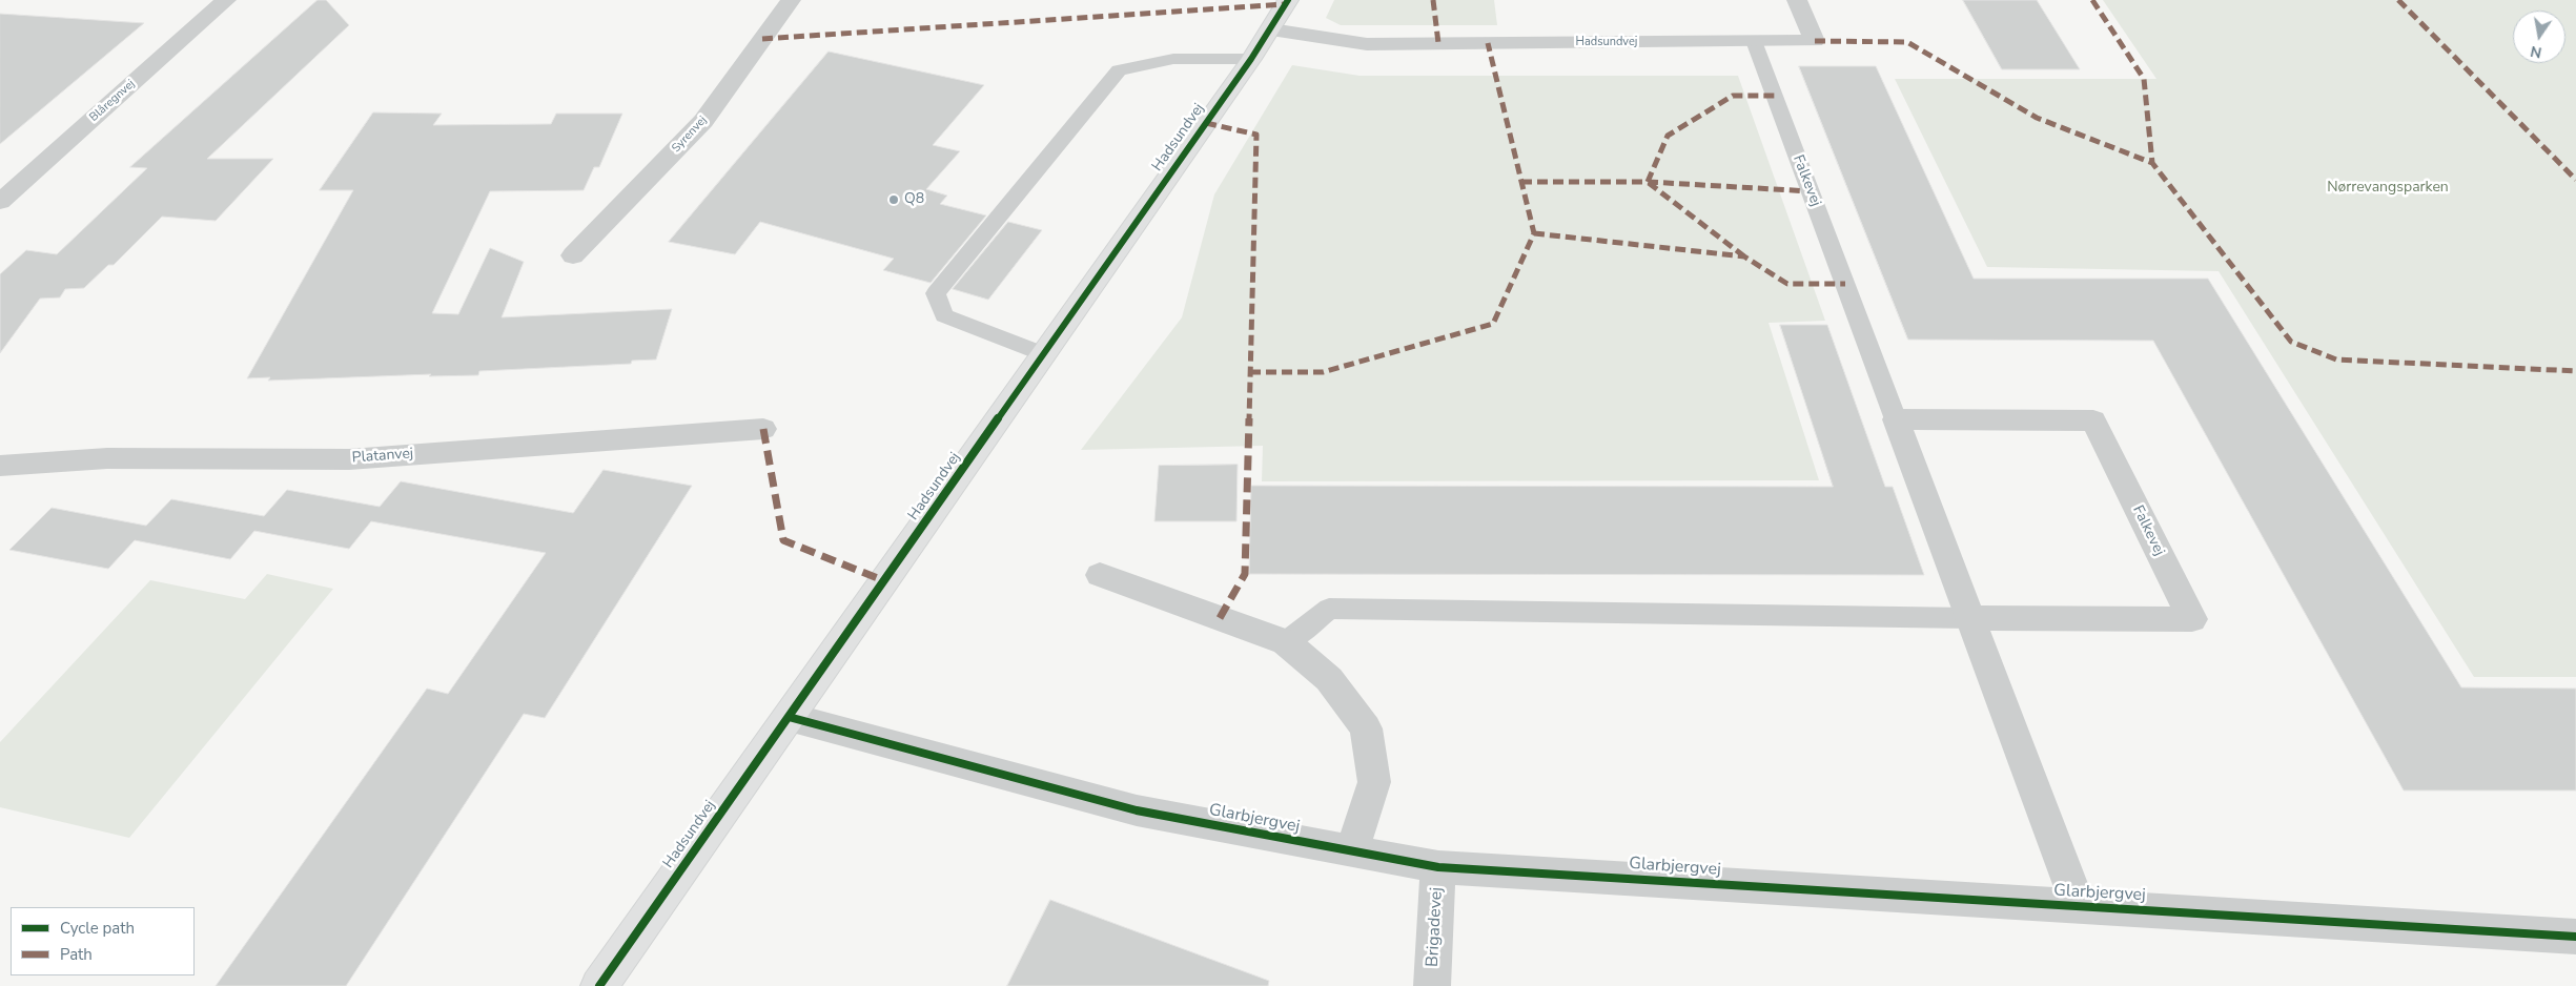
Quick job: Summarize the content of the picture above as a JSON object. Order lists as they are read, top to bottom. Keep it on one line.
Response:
{"streets":{"street":["Hadsundvej","Blåregnvej","Syrenvej","Falkevej","Platanvej","Glarbjergvej","Brigadevej"]},"crossings":[["Hadsundvej","Falkevej"],["Hadsundvej","Glarbjergvej"],["Falkevej","Glarbjergvej"],["Glarbjergvej","Brigadevej"]],"parks":["Nørrevangsparken"],"places":["Q8"],"legend":["Cycle path","Path"],"north":"bottom"}
